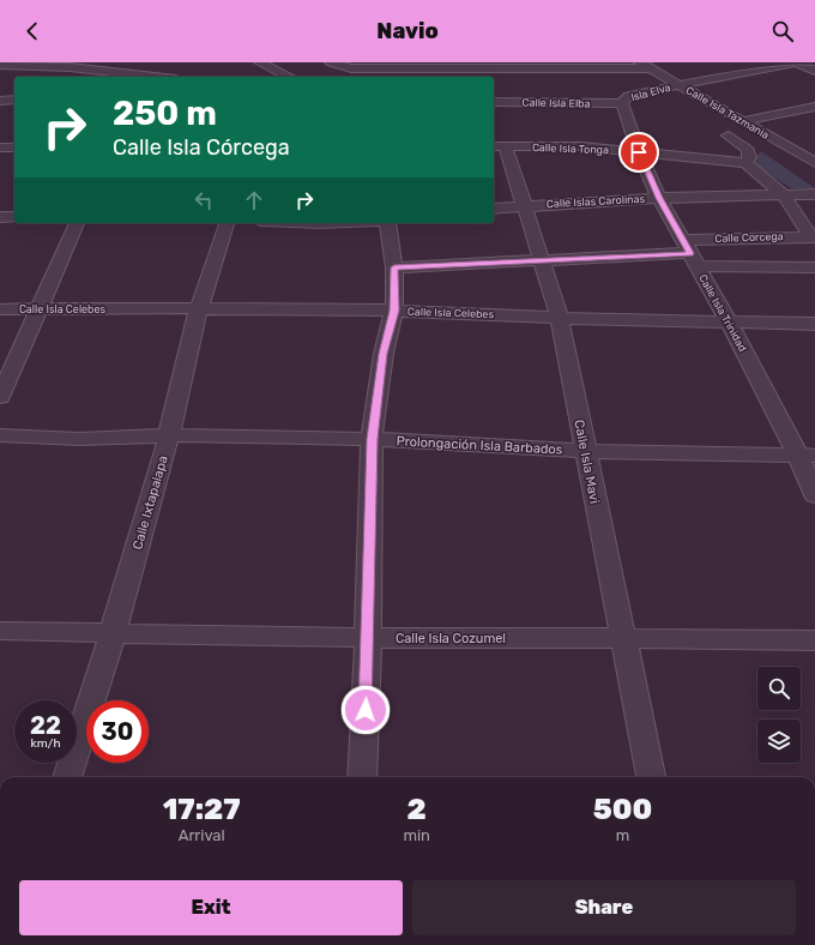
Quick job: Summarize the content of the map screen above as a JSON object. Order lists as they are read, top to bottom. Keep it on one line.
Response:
{"streets":{"street":["Isla Elva","Calle Isla Elba","Calle Isla Tazmania","Calle Isla Tonga","Calle Islas Carolinas","Calle Corcega","Calle Isla Celebes","Calle Isla Trinidad","Prolongación Isla Barbados","Calle Isla Mavi","Calle Ixtapalapa","Calle Isla Cozumel"]},"crossings":[["Isla Elva","Calle Isla Elba"],["Isla Elva","Calle Isla Tazmania"],["Isla Elva","Calle Isla Trinidad"],["Calle Isla Elba","Calle Isla Trinidad"],["Calle Isla Tonga","Calle Isla Trinidad"],["Calle Isla Tonga","Calle Isla Mavi"],["Calle Islas Carolinas","Calle Isla Trinidad"],["Calle Islas Carolinas","Calle Isla Mavi"],["Calle Corcega","Calle Isla Trinidad"],["Calle Isla Celebes","Calle Isla Trinidad"],["Calle Isla Celebes","Calle Isla Mavi"],["Calle Isla Celebes","Calle Ixtapalapa"],["Calle Isla Trinidad","Prolongación Isla Barbados"],["Prolongación Isla Barbados","Calle Isla Mavi"],["Prolongación Isla Barbados","Calle Ixtapalapa"],["Calle Isla Mavi","Calle Isla Cozumel"],["Calle Ixtapalapa","Calle Isla Cozumel"]],"page":{"header":"Navio","turn":["250 m","Calle Isla Córcega"],"speed":"22 km/h","limit":"30","eta":["17:27","Arrival","2","min","500","m"],"buttons":["Exit","Share"]}}
